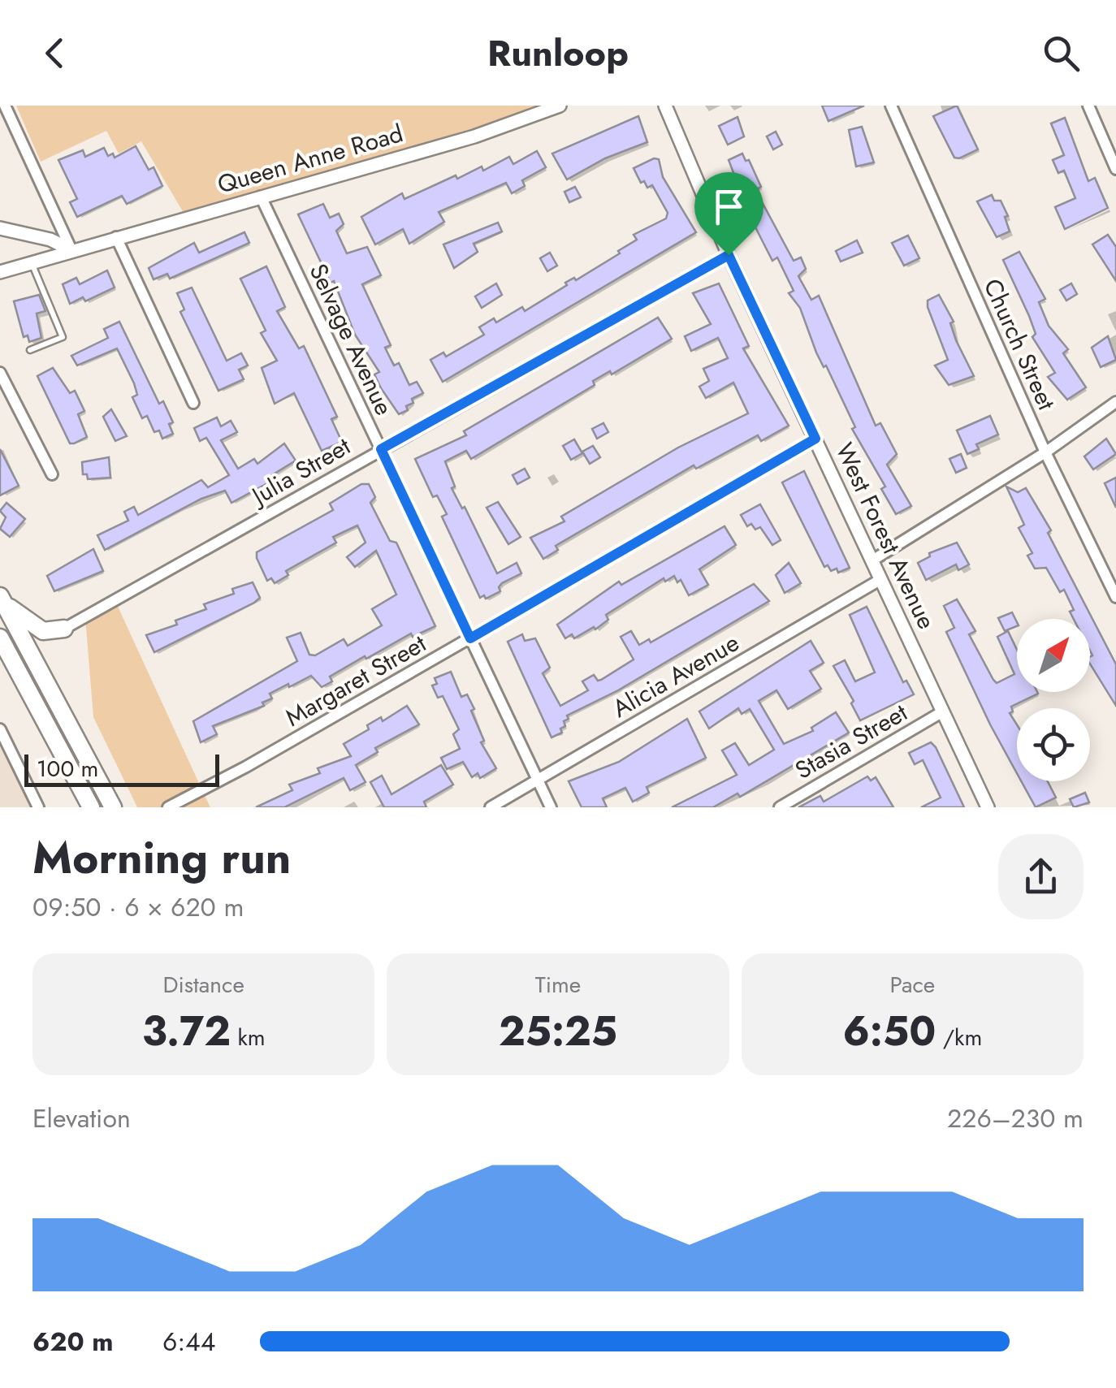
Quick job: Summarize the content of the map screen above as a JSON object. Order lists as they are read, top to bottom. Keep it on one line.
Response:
{"streets":{"street":["Queen Anne Road","Selvage Avenue","Church Street","Julia Street","West Forest Avenue","Alicia Avenue","Margaret Street","Stasia Street"]},"crossings":[["Queen Anne Road","Selvage Avenue"],["Selvage Avenue","Julia Street"],["Selvage Avenue","Alicia Avenue"],["Selvage Avenue","Margaret Street"],["Julia Street","West Forest Avenue"],["West Forest Avenue","Alicia Avenue"],["West Forest Avenue","Margaret Street"],["West Forest Avenue","Stasia Street"]],"scale_bar":"100 m","north":"top right","page":{"header":"Runloop","scale":"100 m","heading":["Morning run","09:50 · 6 × 620 m"],"stats":[["Distance","3.72 km"],["Time","25:25"],["Pace","6:50 /km"]],"chart":["Elevation","226–230 m"],"list":[{"name":"620 m","note":"6:44"}]}}
